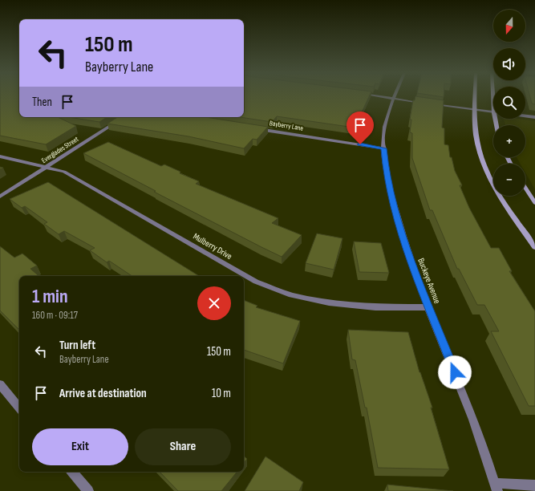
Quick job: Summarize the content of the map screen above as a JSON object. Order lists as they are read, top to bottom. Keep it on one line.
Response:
{"streets":{"street":["Bayberry Lane","Everglades Street","Mulberry Drive","Buckeye Avenue"]},"crossings":[["Bayberry Lane","Buckeye Avenue"],["Everglades Street","Mulberry Drive"],["Mulberry Drive","Buckeye Avenue"]],"north":"bottom","page":{"map_buttons":["+","−"],"turn":["150 m","Bayberry Lane"],"then":"Then","heading":["1 min","160 m · 09:17"],"list":[{"name":"Turn left","note":"Bayberry Lane","value":"150 m"},{"name":"Arrive at destination","value":"10 m"}],"buttons":["Exit","Share"]}}
